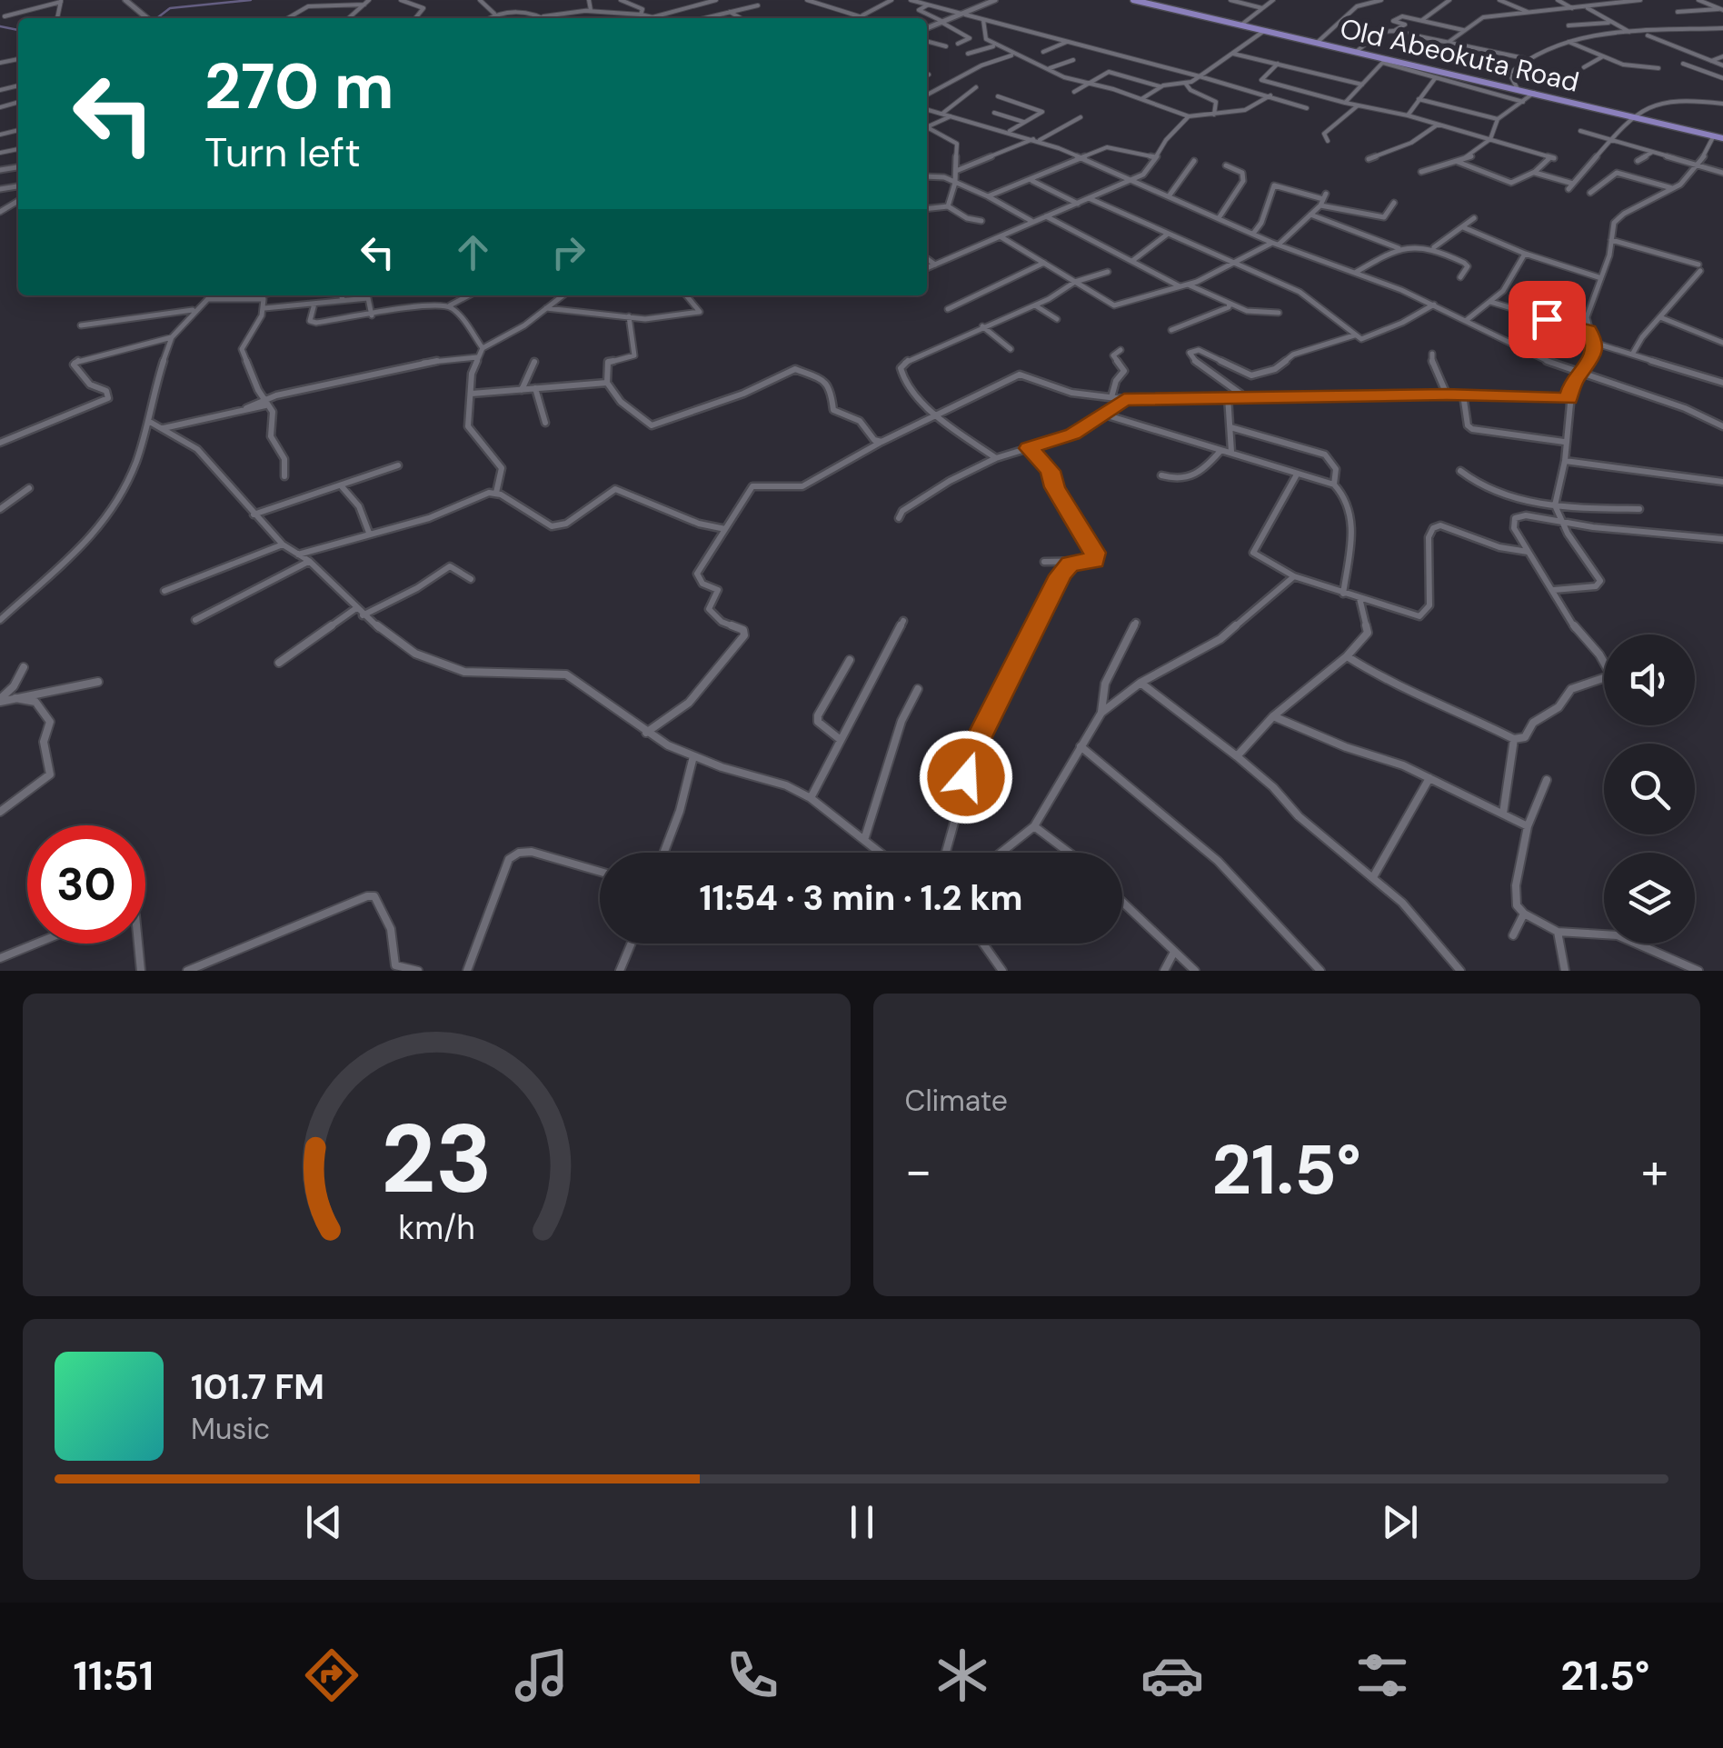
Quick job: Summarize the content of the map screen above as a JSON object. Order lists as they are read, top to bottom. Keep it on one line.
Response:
{"streets":{"highway":["Old Abeokuta Road"]},"page":{"turn":["270 m","Turn left"],"limit":"30","trip":"11:54 · 3 min · 1.2 km","tile":"Climate","heat":["−","21.5°","+"],"song":["101.7 FM","Music"],"tabs":["11:51","21.5°"],"gauge":["23","km/h"]}}
